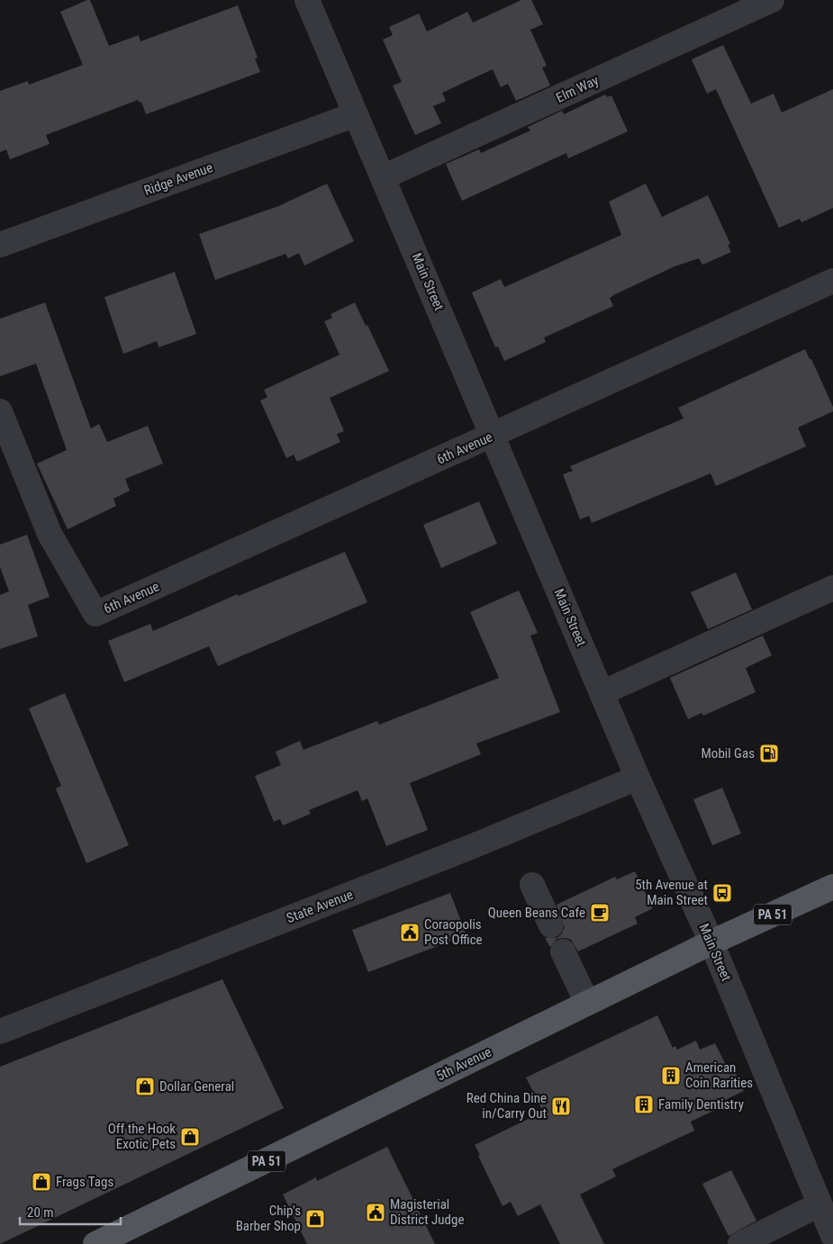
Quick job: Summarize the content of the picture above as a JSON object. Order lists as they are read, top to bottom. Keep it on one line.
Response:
{"streets":{"main road":["PA 51","5th Avenue"],"street":["Elm Way","Ridge Avenue","Main Street","6th Avenue","State Avenue"]},"crossings":[["Elm Way","Main Street"],["Ridge Avenue","Main Street"],["Main Street","6th Avenue"],["Main Street","State Avenue"],["Main Street","5th Avenue"]],"places":{"fuel station":["Mobil Gas"],"bus stop":["5th Avenue at Main Street"],"cafe":["Queen Beans Cafe"],"public building":["Coraopolis Post Office","Magisterial District Judge"],"building":["American Coin Rarities","Family Dentistry"],"shop":["Dollar General","Off the Hook Exotic Pets","Frags Tags","Chip's Barber Shop"],"restaurant":["Red China Dine in/Carry Out"]},"scale_bar":"20 m"}
